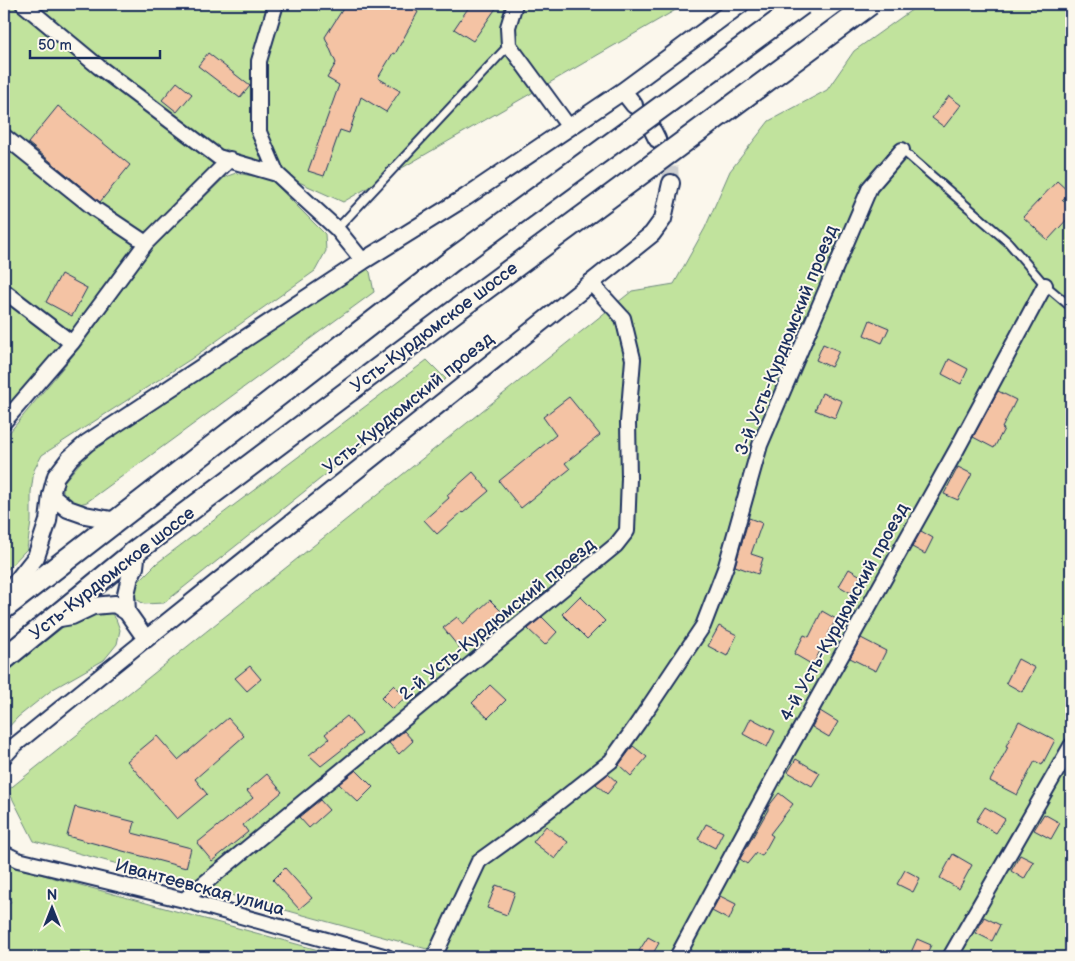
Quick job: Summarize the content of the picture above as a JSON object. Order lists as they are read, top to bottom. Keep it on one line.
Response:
{"streets":{"main road":["Усть-Курдюмское шоссе"],"street":["3-й Усть-Курдюмский проезд","Усть-Курдюмский проезд","4-й Усть-Курдюмский проезд","2-й Усть-Курдюмский проезд","Ивантеевская улица"]},"crossings":[["Усть-Курдюмский проезд","2-й Усть-Курдюмский проезд"],["2-й Усть-Курдюмский проезд","Ивантеевская улица"]],"scale_bar":"50 m","north":"top"}
